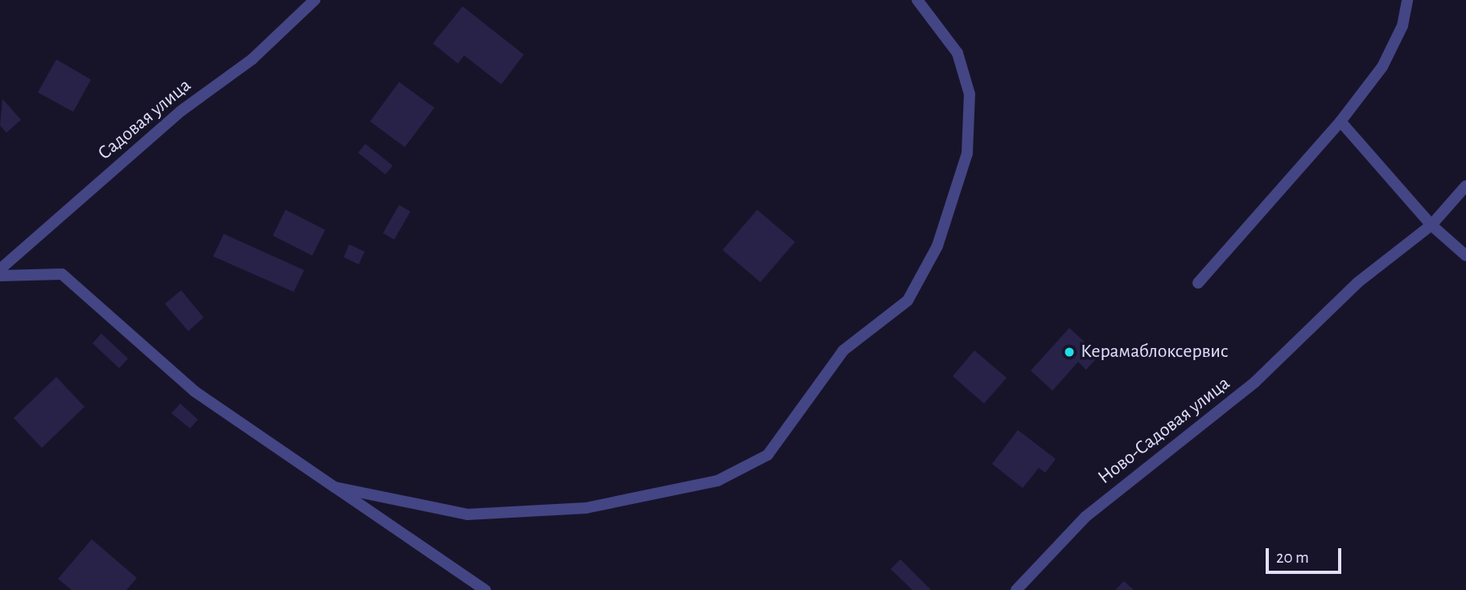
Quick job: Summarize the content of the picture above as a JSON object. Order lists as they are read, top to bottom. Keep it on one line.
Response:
{"streets":{"street":["Садовая улица","Ново-Садовая улица"]},"places":["Керамаблоксервис"],"scale_bar":"20 m"}
